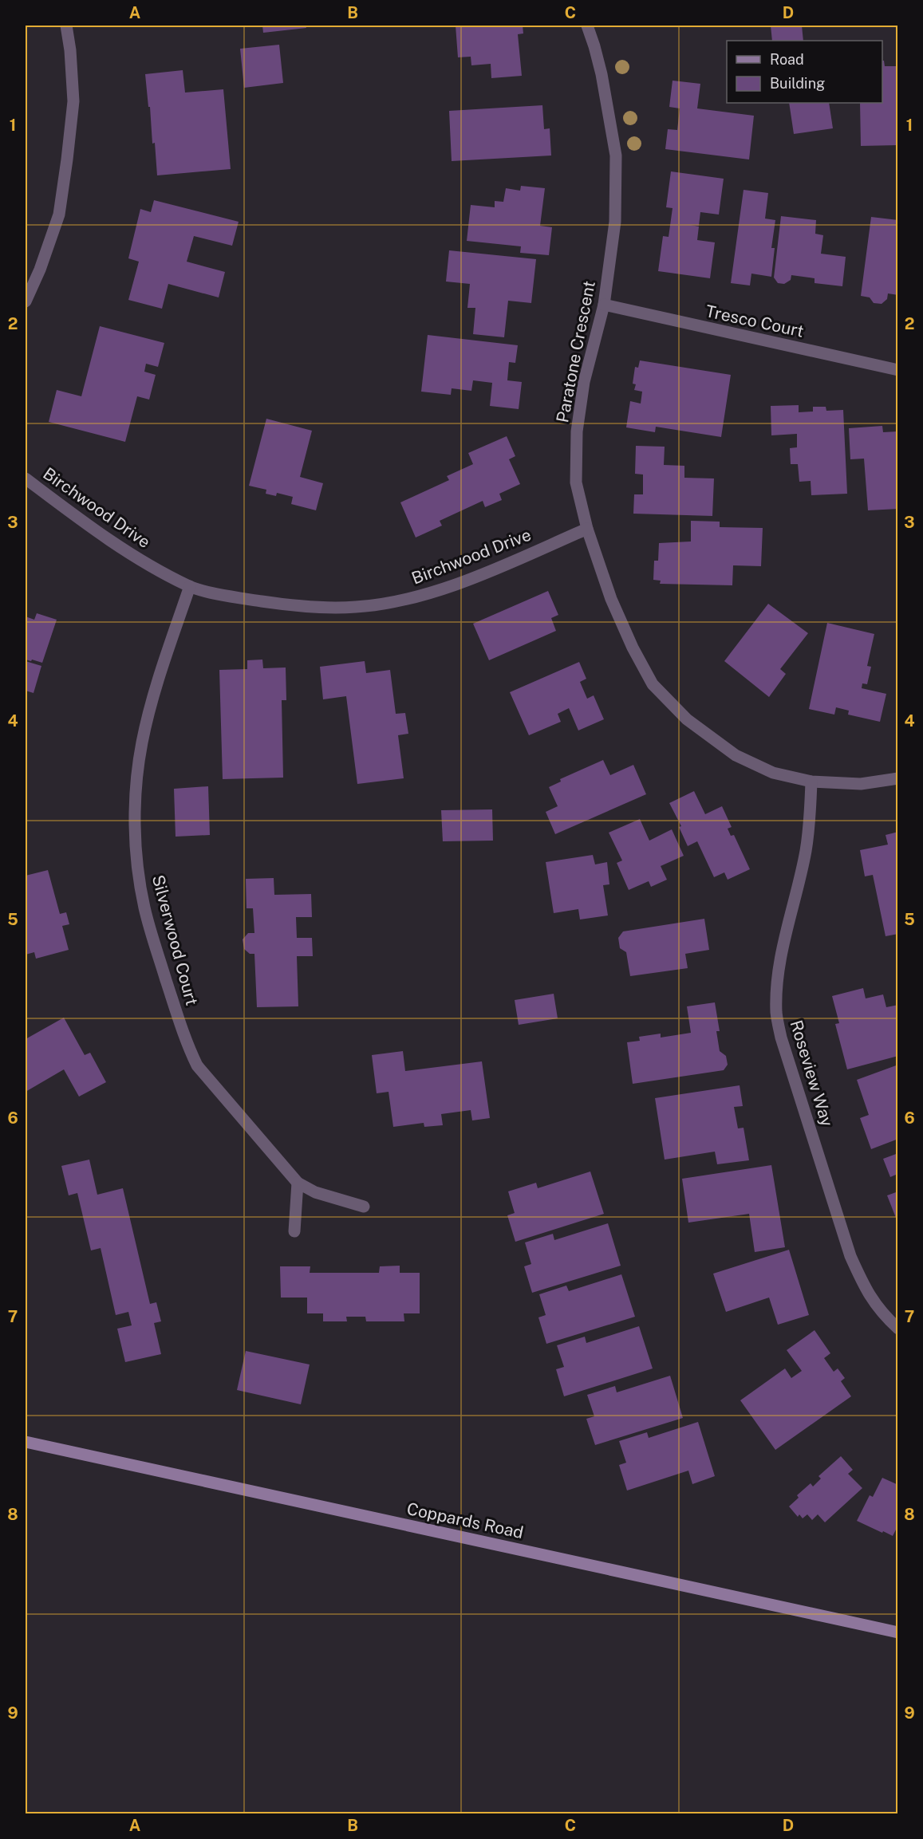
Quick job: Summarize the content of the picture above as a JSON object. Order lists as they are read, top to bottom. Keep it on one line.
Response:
{"streets":{"street":["Tresco Court","Paratone Crescent","Birchwood Drive","Silverwood Court","Roseview Way","Coppards Road"]},"crossings":[["Tresco Court","Paratone Crescent"],["Paratone Crescent","Birchwood Drive"],["Paratone Crescent","Roseview Way"],["Birchwood Drive","Silverwood Court"]],"legend":["Road","Building"],"grid":{"columns":["A","B","C","D"],"rows":["1","2","3","4","5","6","7","8","9"]}}
